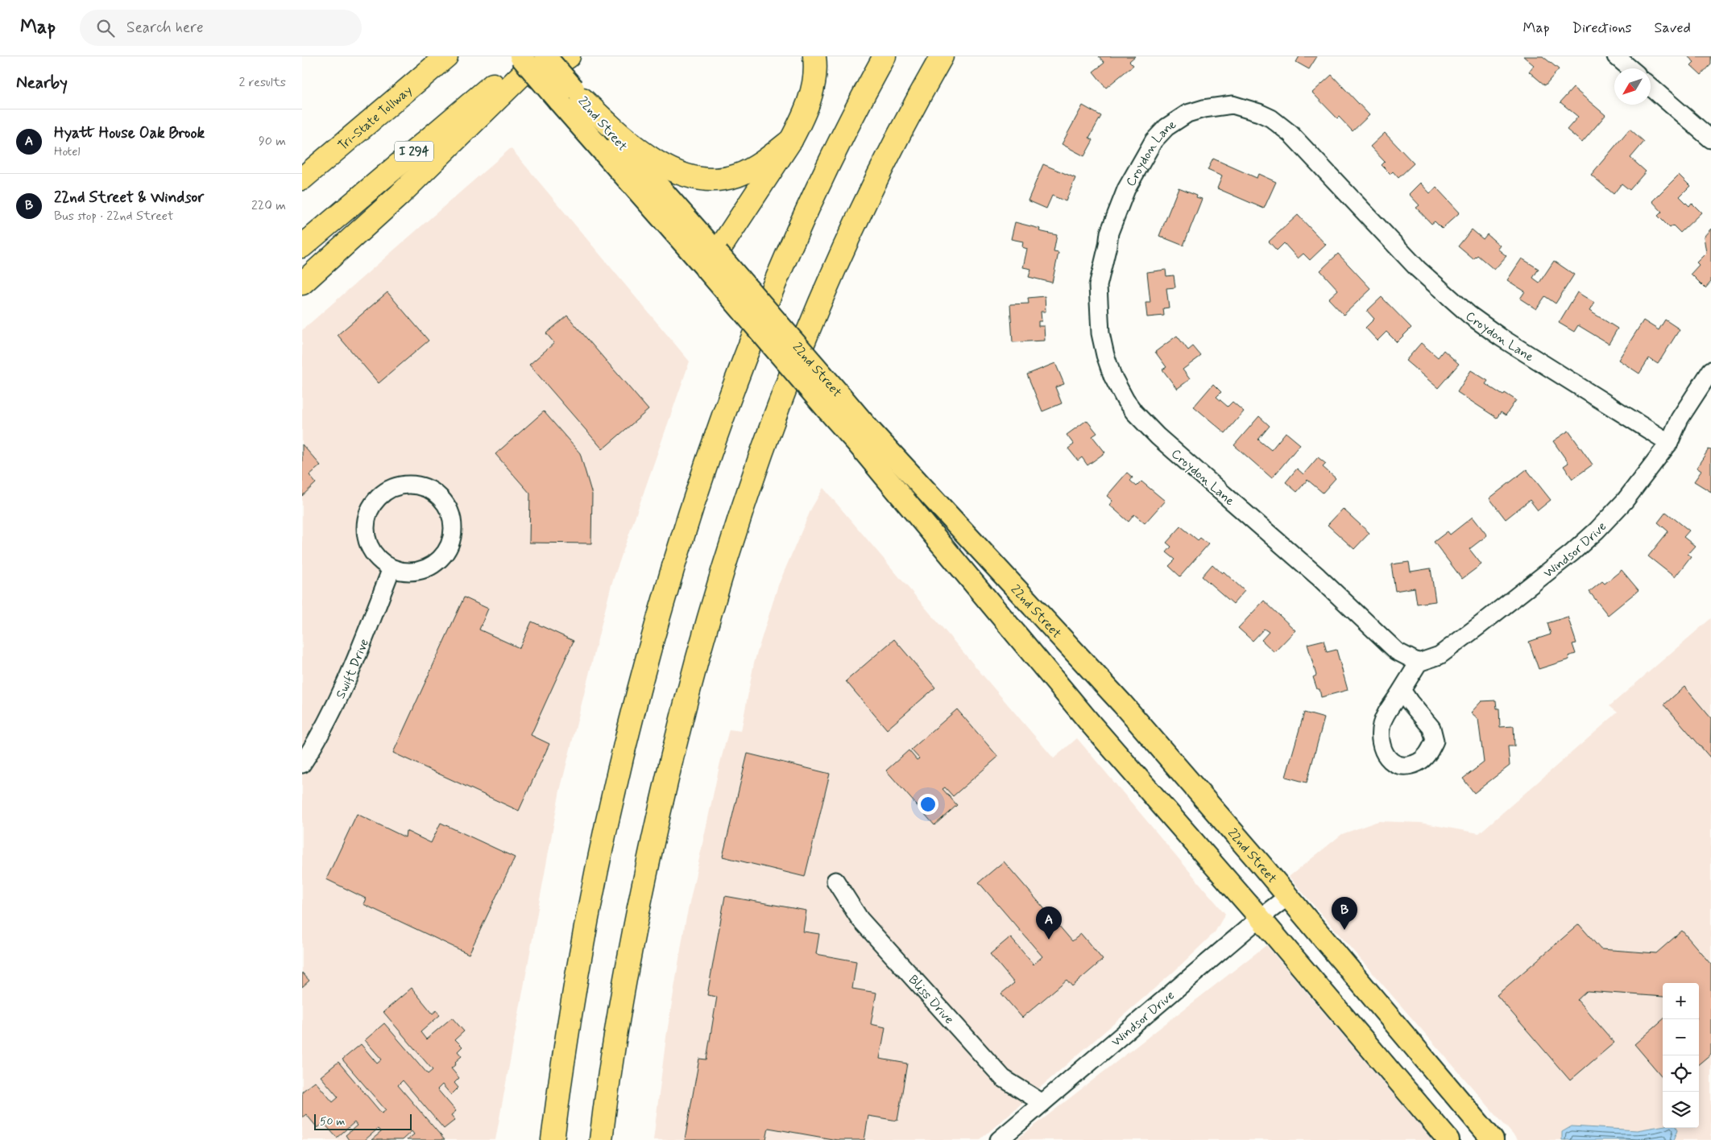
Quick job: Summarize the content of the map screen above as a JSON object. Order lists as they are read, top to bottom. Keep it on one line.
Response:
{"streets":{"highway":["Tri-State Tollway","I 294"],"main road":["22nd Street"],"street":["Croydon Lane","Windsor Drive","Swift Drive","Bliss Drive"]},"crossings":[["22nd Street","Windsor Drive"],["Croydon Lane","Windsor Drive"],["Windsor Drive","Bliss Drive"]],"scale_bar":"50 m","north":"bottom left","page":{"header":"Map","search":"Search here","nav":["Map","Directions","Saved"],"heading":["Nearby","2 results"],"list":[{"mark":"A","name":"Hyatt House Oak Brook","note":"Hotel","value":"90 m"},{"mark":"B","name":"22nd Street & Windsor","note":"Bus stop · 22nd Street","value":"220 m"}],"pins":["B","A"],"map_buttons":["+","−"],"scale":"50 m"}}
